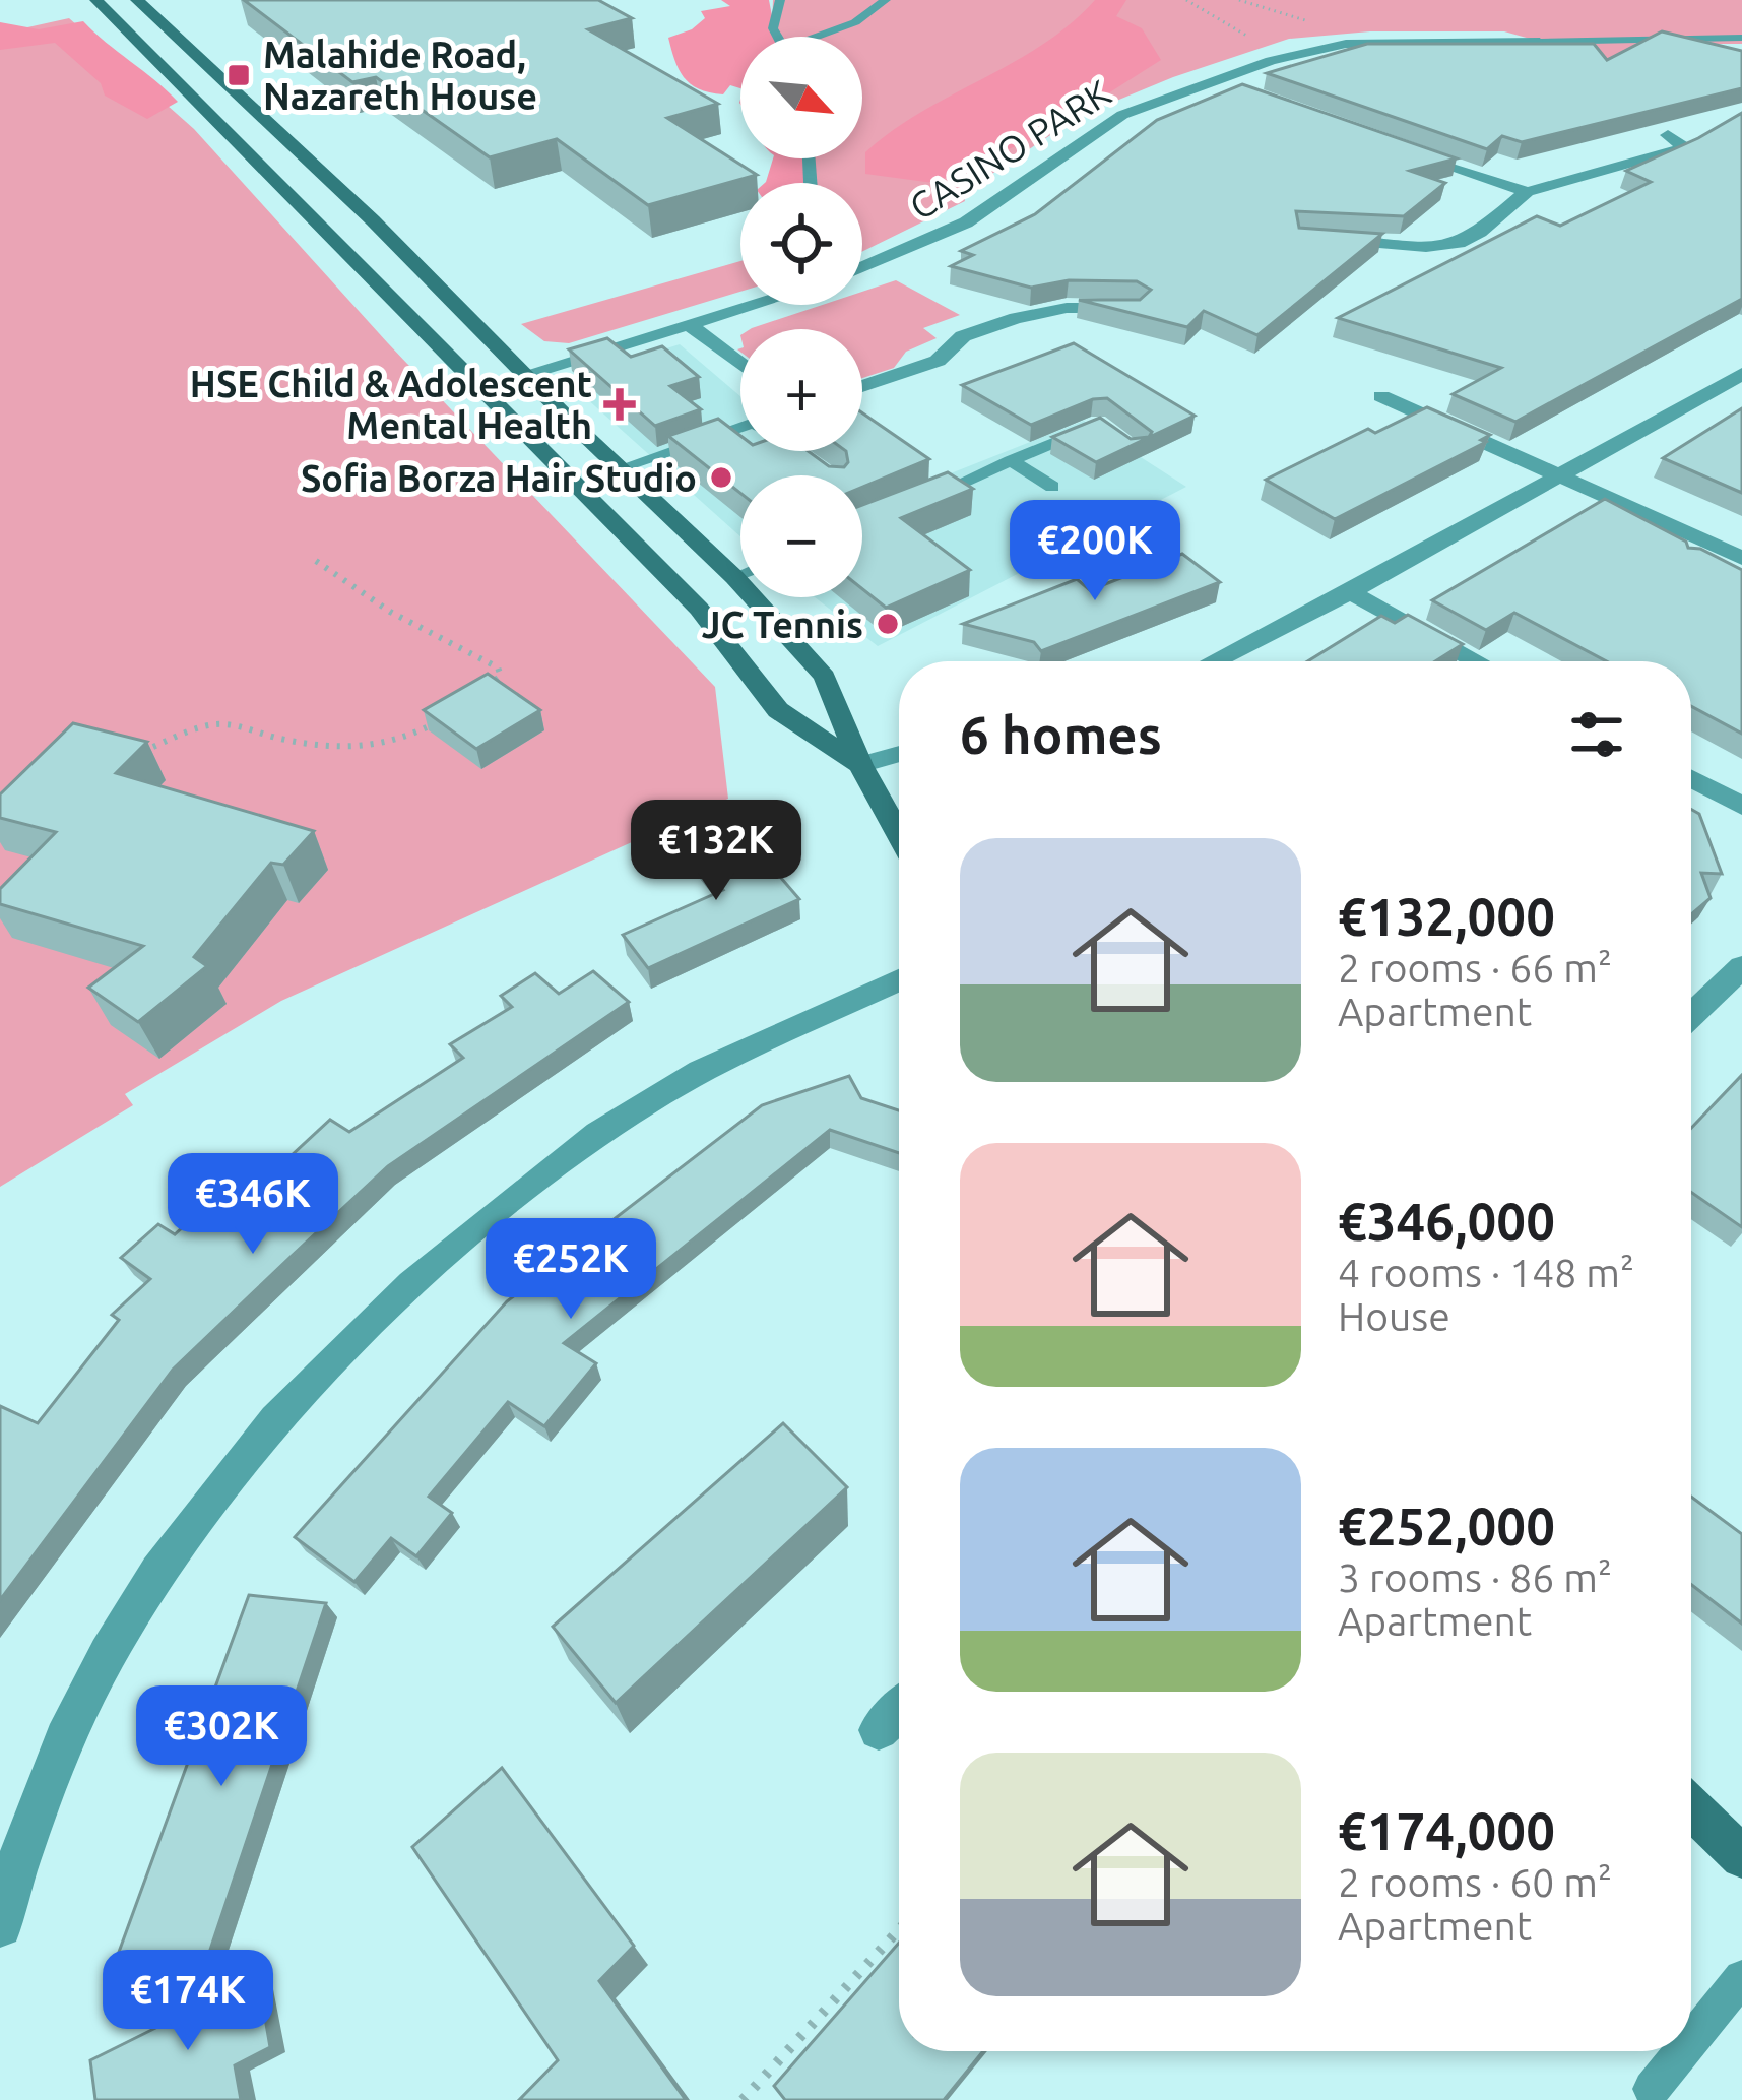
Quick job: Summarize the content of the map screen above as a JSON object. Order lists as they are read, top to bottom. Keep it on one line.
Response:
{"streets":{"street":["CASINO PARK"]},"places":{"transit":["Malahide Road, Nazareth House"],"health":["HSE Child & Adolescent Mental Health"],"other":["Sofia Borza Hair Studio","JC Tennis"]},"north":"bottom right","page":{"map_buttons":["+","−"],"price":["€200K","€132K","€346K","€252K","€302K","€174K"],"heading":"6 homes","list":[{"name":"€132,000","note":"2 rooms · 66 m² · Apartment"},{"name":"€346,000","note":"4 rooms · 148 m² · House"},{"name":"€252,000","note":"3 rooms · 86 m² · Apartment"},{"name":"€174,000","note":"2 rooms · 60 m² · Apartment"}]}}
